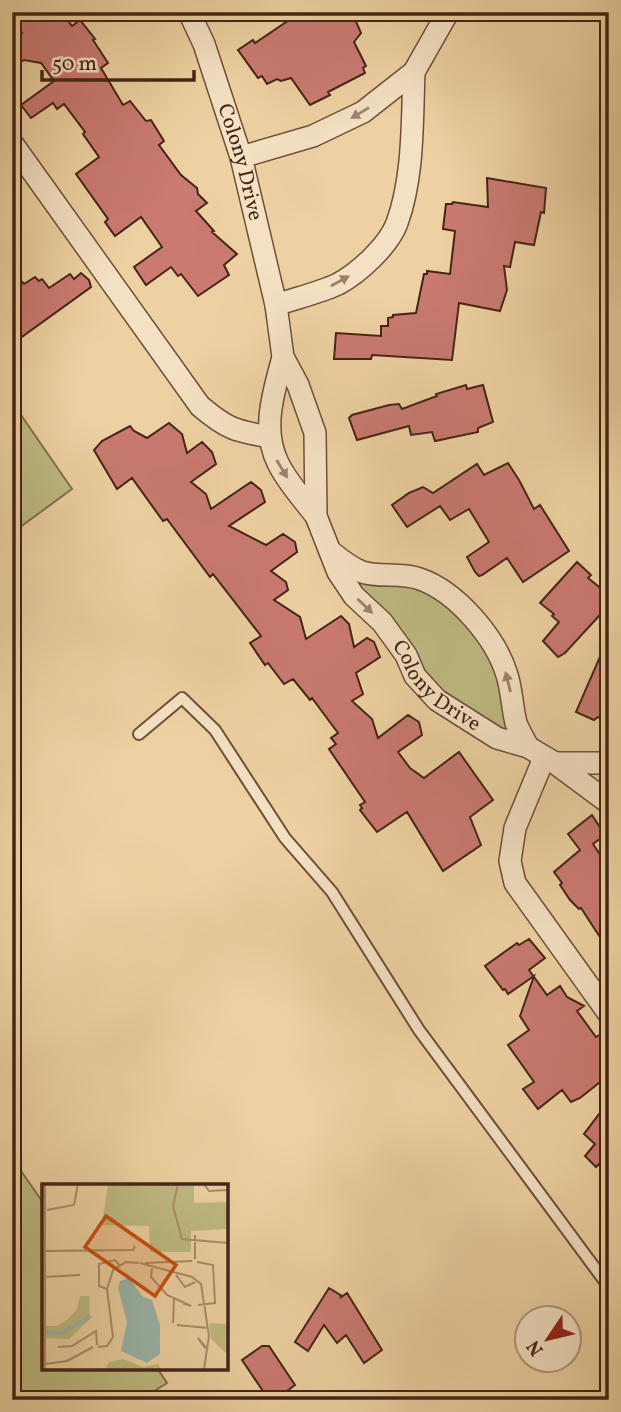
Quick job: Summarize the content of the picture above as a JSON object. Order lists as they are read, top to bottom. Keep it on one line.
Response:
{"streets":{"street":["Colony Drive"]},"scale_bar":"50 m","north":"bottom left"}
